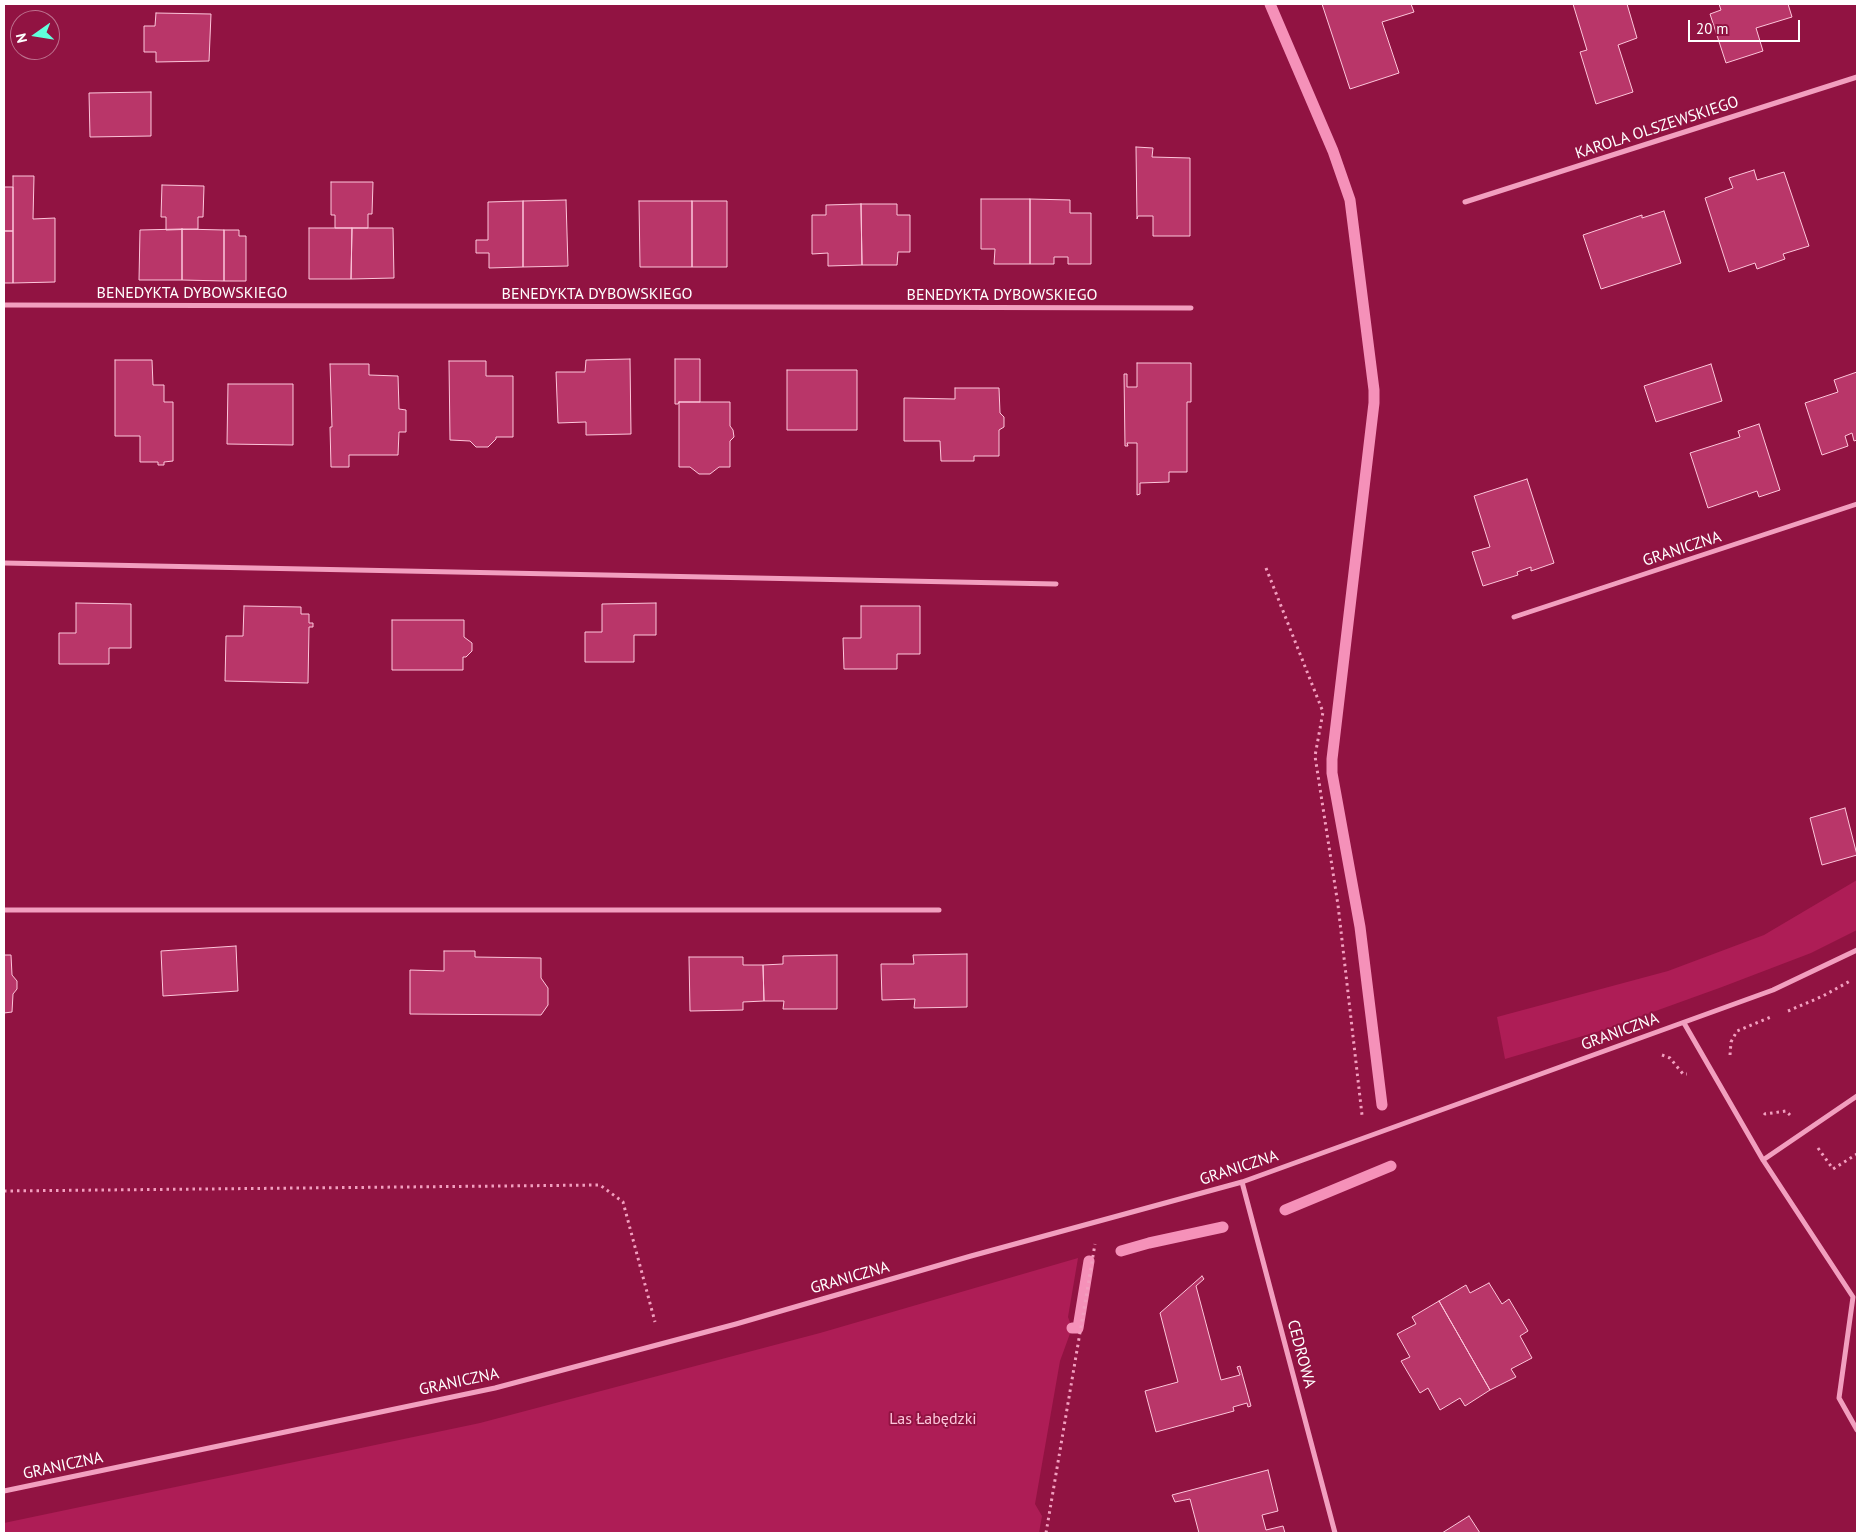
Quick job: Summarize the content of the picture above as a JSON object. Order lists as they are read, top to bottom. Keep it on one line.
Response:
{"streets":{"street":["KAROLA OLSZEWSKIEGO","BENEDYKTA DYBOWSKIEGO","GRANICZNA","CEDROWA"]},"crossings":[["GRANICZNA","CEDROWA"]],"parks":["Las Łabędzki"],"scale_bar":"20 m","north":"left"}
